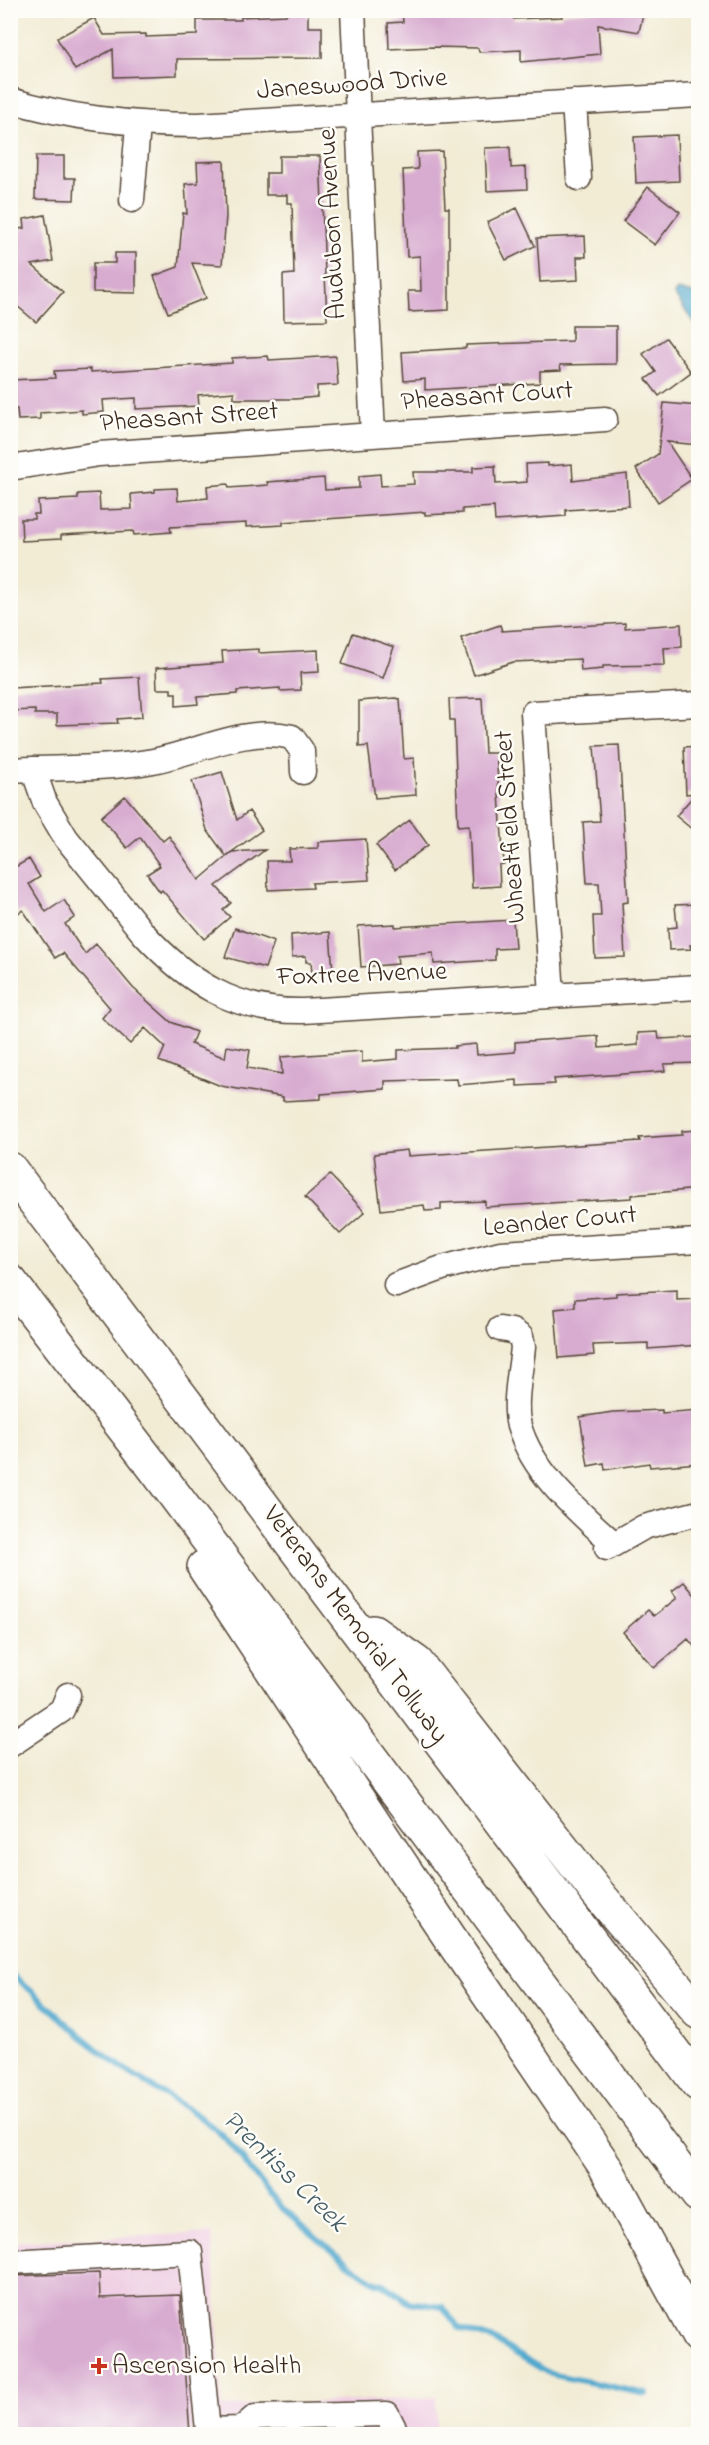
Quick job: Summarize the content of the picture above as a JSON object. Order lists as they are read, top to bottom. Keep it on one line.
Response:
{"streets":{"highway":["Veterans Memorial Tollway"],"street":["Janeswood Drive","Audubon Avenue","Pheasant Court","Pheasant Street","Wheatfield Street","Foxtree Avenue","Leander Court"]},"crossings":[["Janeswood Drive","Audubon Avenue"],["Audubon Avenue","Pheasant Court"],["Audubon Avenue","Pheasant Street"],["Pheasant Court","Pheasant Street"],["Wheatfield Street","Foxtree Avenue"]],"water":["Prentiss Creek"],"places":{"health":["Ascension Health"]}}
